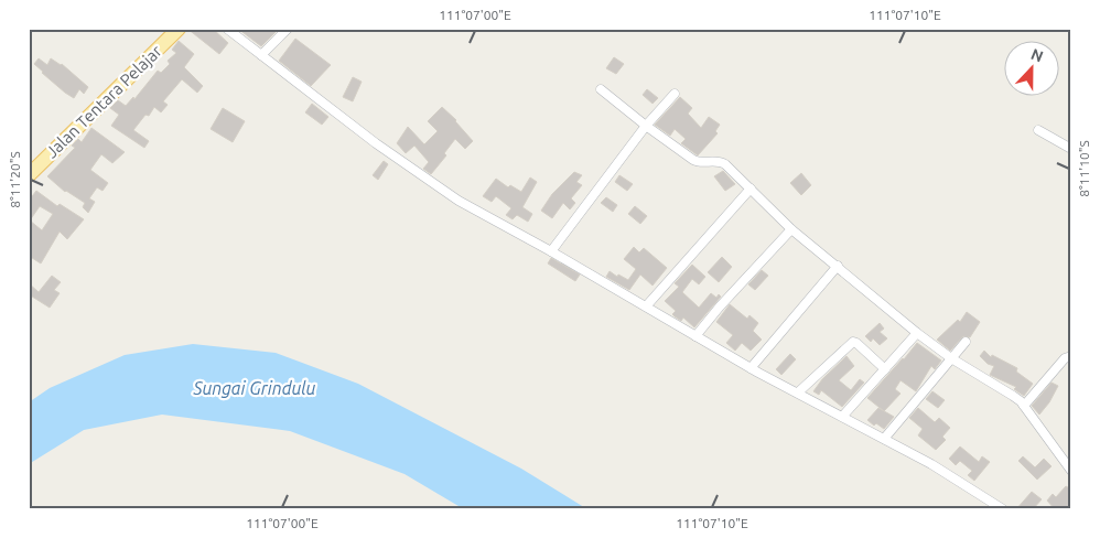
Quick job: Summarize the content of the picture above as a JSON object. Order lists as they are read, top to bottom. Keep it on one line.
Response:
{"streets":{"main road":["Jalan Tentara Pelajar"]},"water":["Sungai Grindulu"],"north":"top","coordinates":["111°07'00\"E","111°07'10\"E","8°11'10\"S","8°11'20\"S"]}
